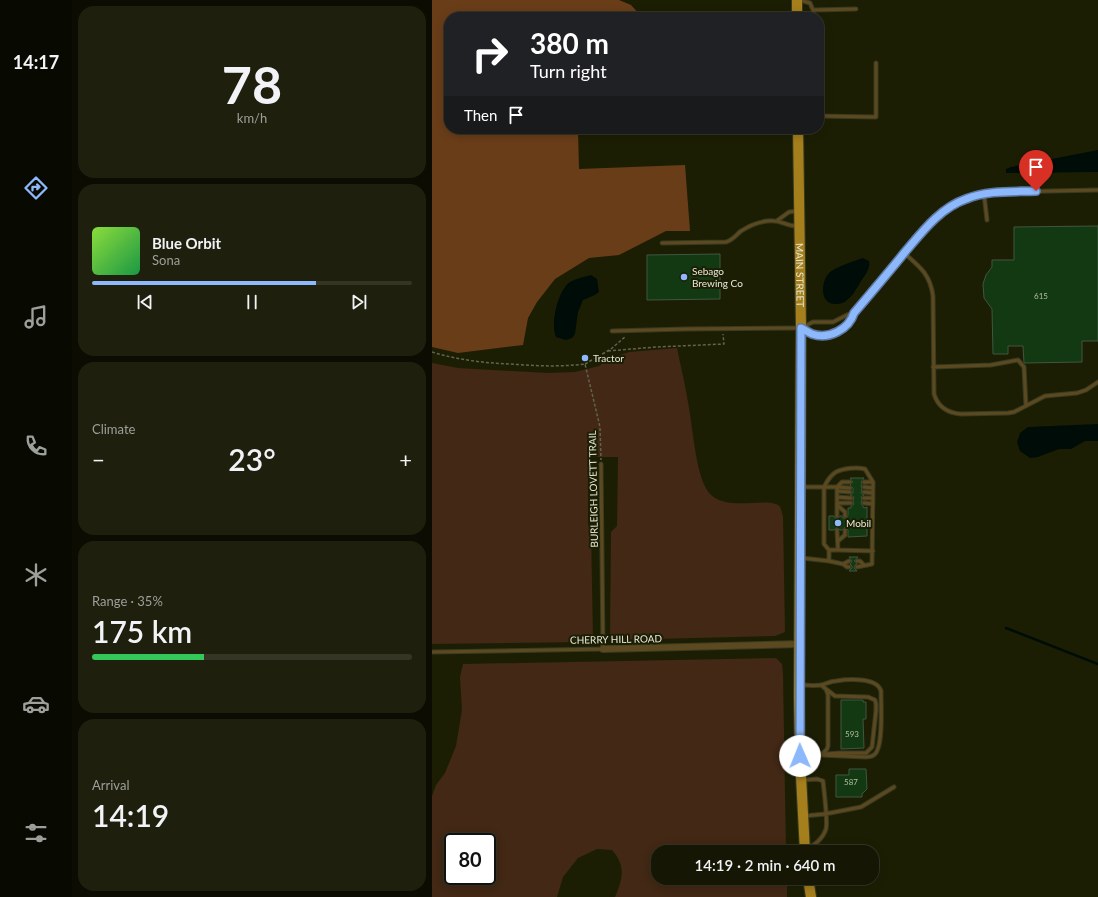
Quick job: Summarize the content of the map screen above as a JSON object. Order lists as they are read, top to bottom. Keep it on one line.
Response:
{"streets":{"highway":["MAIN STREET"],"street":["CHERRY HILL ROAD"],"lane":["BURLEIGH LOVETT TRAIL"]},"crossings":[["MAIN STREET","CHERRY HILL ROAD"],["BURLEIGH LOVETT TRAIL","CHERRY HILL ROAD"]],"places":["Sebago Brewing Co","Tractor","Mobil"],"house_numbers":["615","593","587"],"page":{"tabs":"14:17","tile":[["78","km/h"],"Climate",["Range · 35%","175 km"],["Arrival","14:19"]],"turn":["380 m","Turn right"],"then":"Then","song":["Blue Orbit","Sona"],"heat":["−","23°","+"],"limit":"80","trip":"14:19 · 2 min · 640 m"}}
